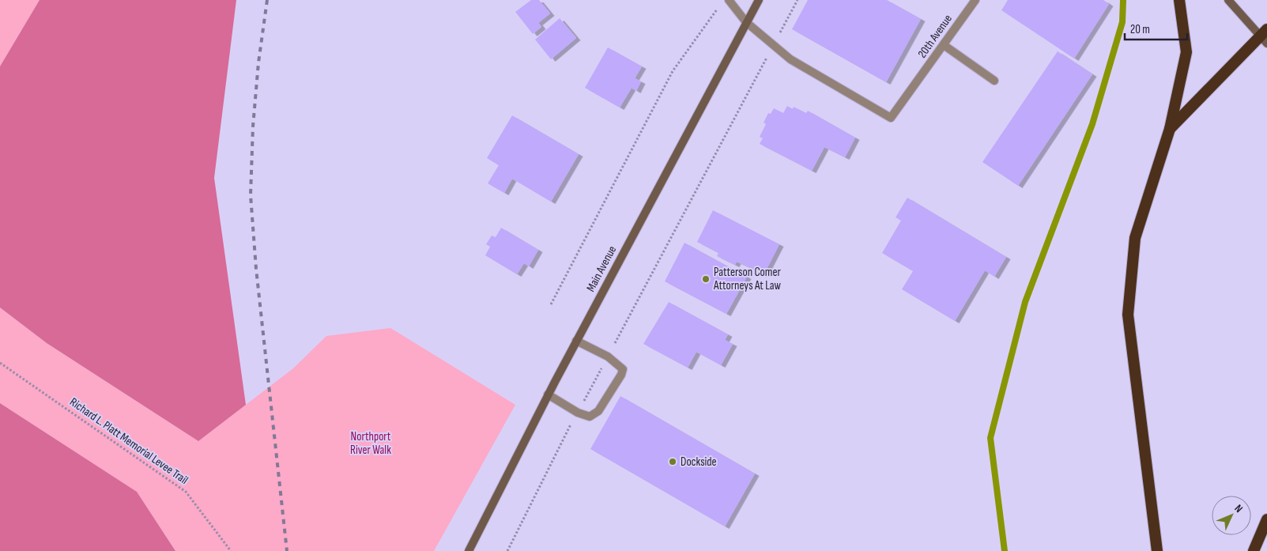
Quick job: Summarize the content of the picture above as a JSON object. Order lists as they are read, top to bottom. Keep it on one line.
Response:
{"streets":{"main road":["Main Avenue"],"street":["20th Avenue"],"path":["Richard L. Platt Memorial Levee Trail"]},"parks":["Northport River Walk"],"places":["Patterson Comer Attorneys At Law","Dockside"],"scale_bar":"20 m","north":"top right"}
